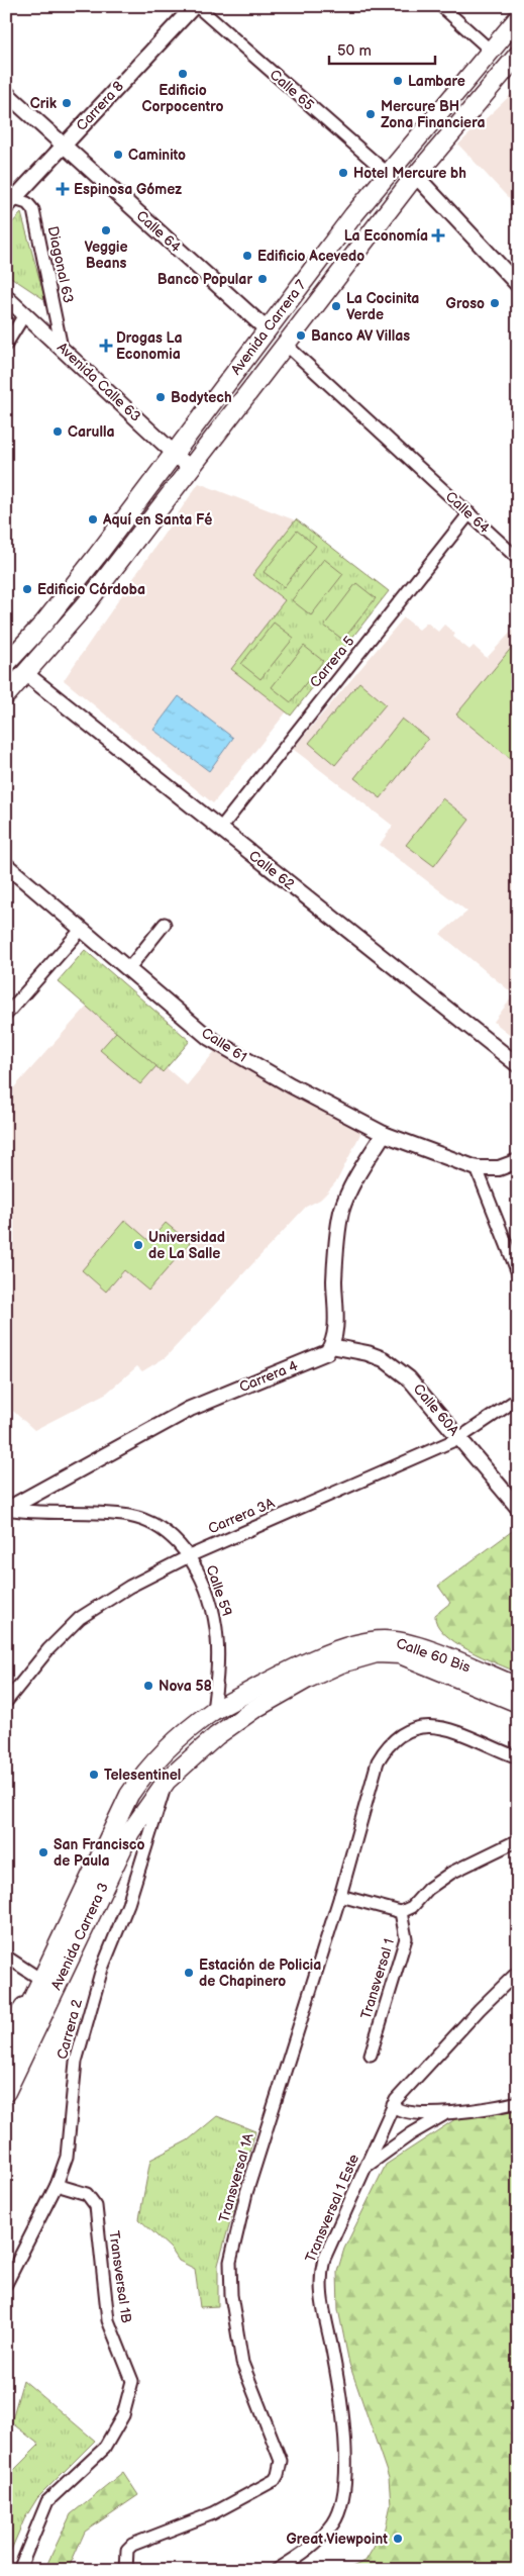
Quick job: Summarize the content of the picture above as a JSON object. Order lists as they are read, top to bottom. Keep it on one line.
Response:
{"streets":{"main road":["Avenida Carrera 7","Calle 60 Bis","Avenida Carrera 3"],"street":["Calle 65","Carrera 8","Calle 64","Diagonal 63","Avenida Calle 63","Carrera 5","Calle 62","Calle 61","Carrera 4","Calle 60A","Carrera 3A","Calle 59","Transversal 1","Carrera 2","Transversal 1A","Transversal 1 Este","Transversal 1B"]},"crossings":[["Calle 65","Carrera 8"],["Calle 65","Avenida Carrera 7"],["Carrera 8","Calle 64"],["Carrera 8","Diagonal 63"],["Calle 64","Avenida Carrera 7"],["Calle 64","Carrera 5"],["Diagonal 63","Avenida Calle 63"],["Avenida Carrera 7","Avenida Calle 63"],["Avenida Carrera 7","Calle 62"],["Carrera 5","Calle 62"],["Carrera 4","Calle 60A"],["Carrera 4","Calle 59"],["Calle 60A","Carrera 3A"],["Carrera 3A","Calle 59"],["Calle 59","Avenida Carrera 3"],["Calle 60 Bis","Avenida Carrera 3"],["Avenida Carrera 3","Carrera 2"],["Carrera 2","Transversal 1B"]],"places":{"other":["Edificio Corpocentro","Lambare","Crik","Mercure BH Zona Financiera","Caminito","Hotel Mercure bh","Veggie Beans","Edificio Acevedo","Banco Popular","Groso","La Cocinita Verde","Banco AV Villas","Bodytech","Carulla","Aquí en Santa Fé","Edificio Córdoba","Universidad de La Salle","Nova 58","Telesentinel","San Francisco de Paula","Estación de Policia de Chapinero","Great Viewpoint"],"health":["Espinosa Gómez","La Economía","Drogas La Economia"]},"scale_bar":"50 m"}
